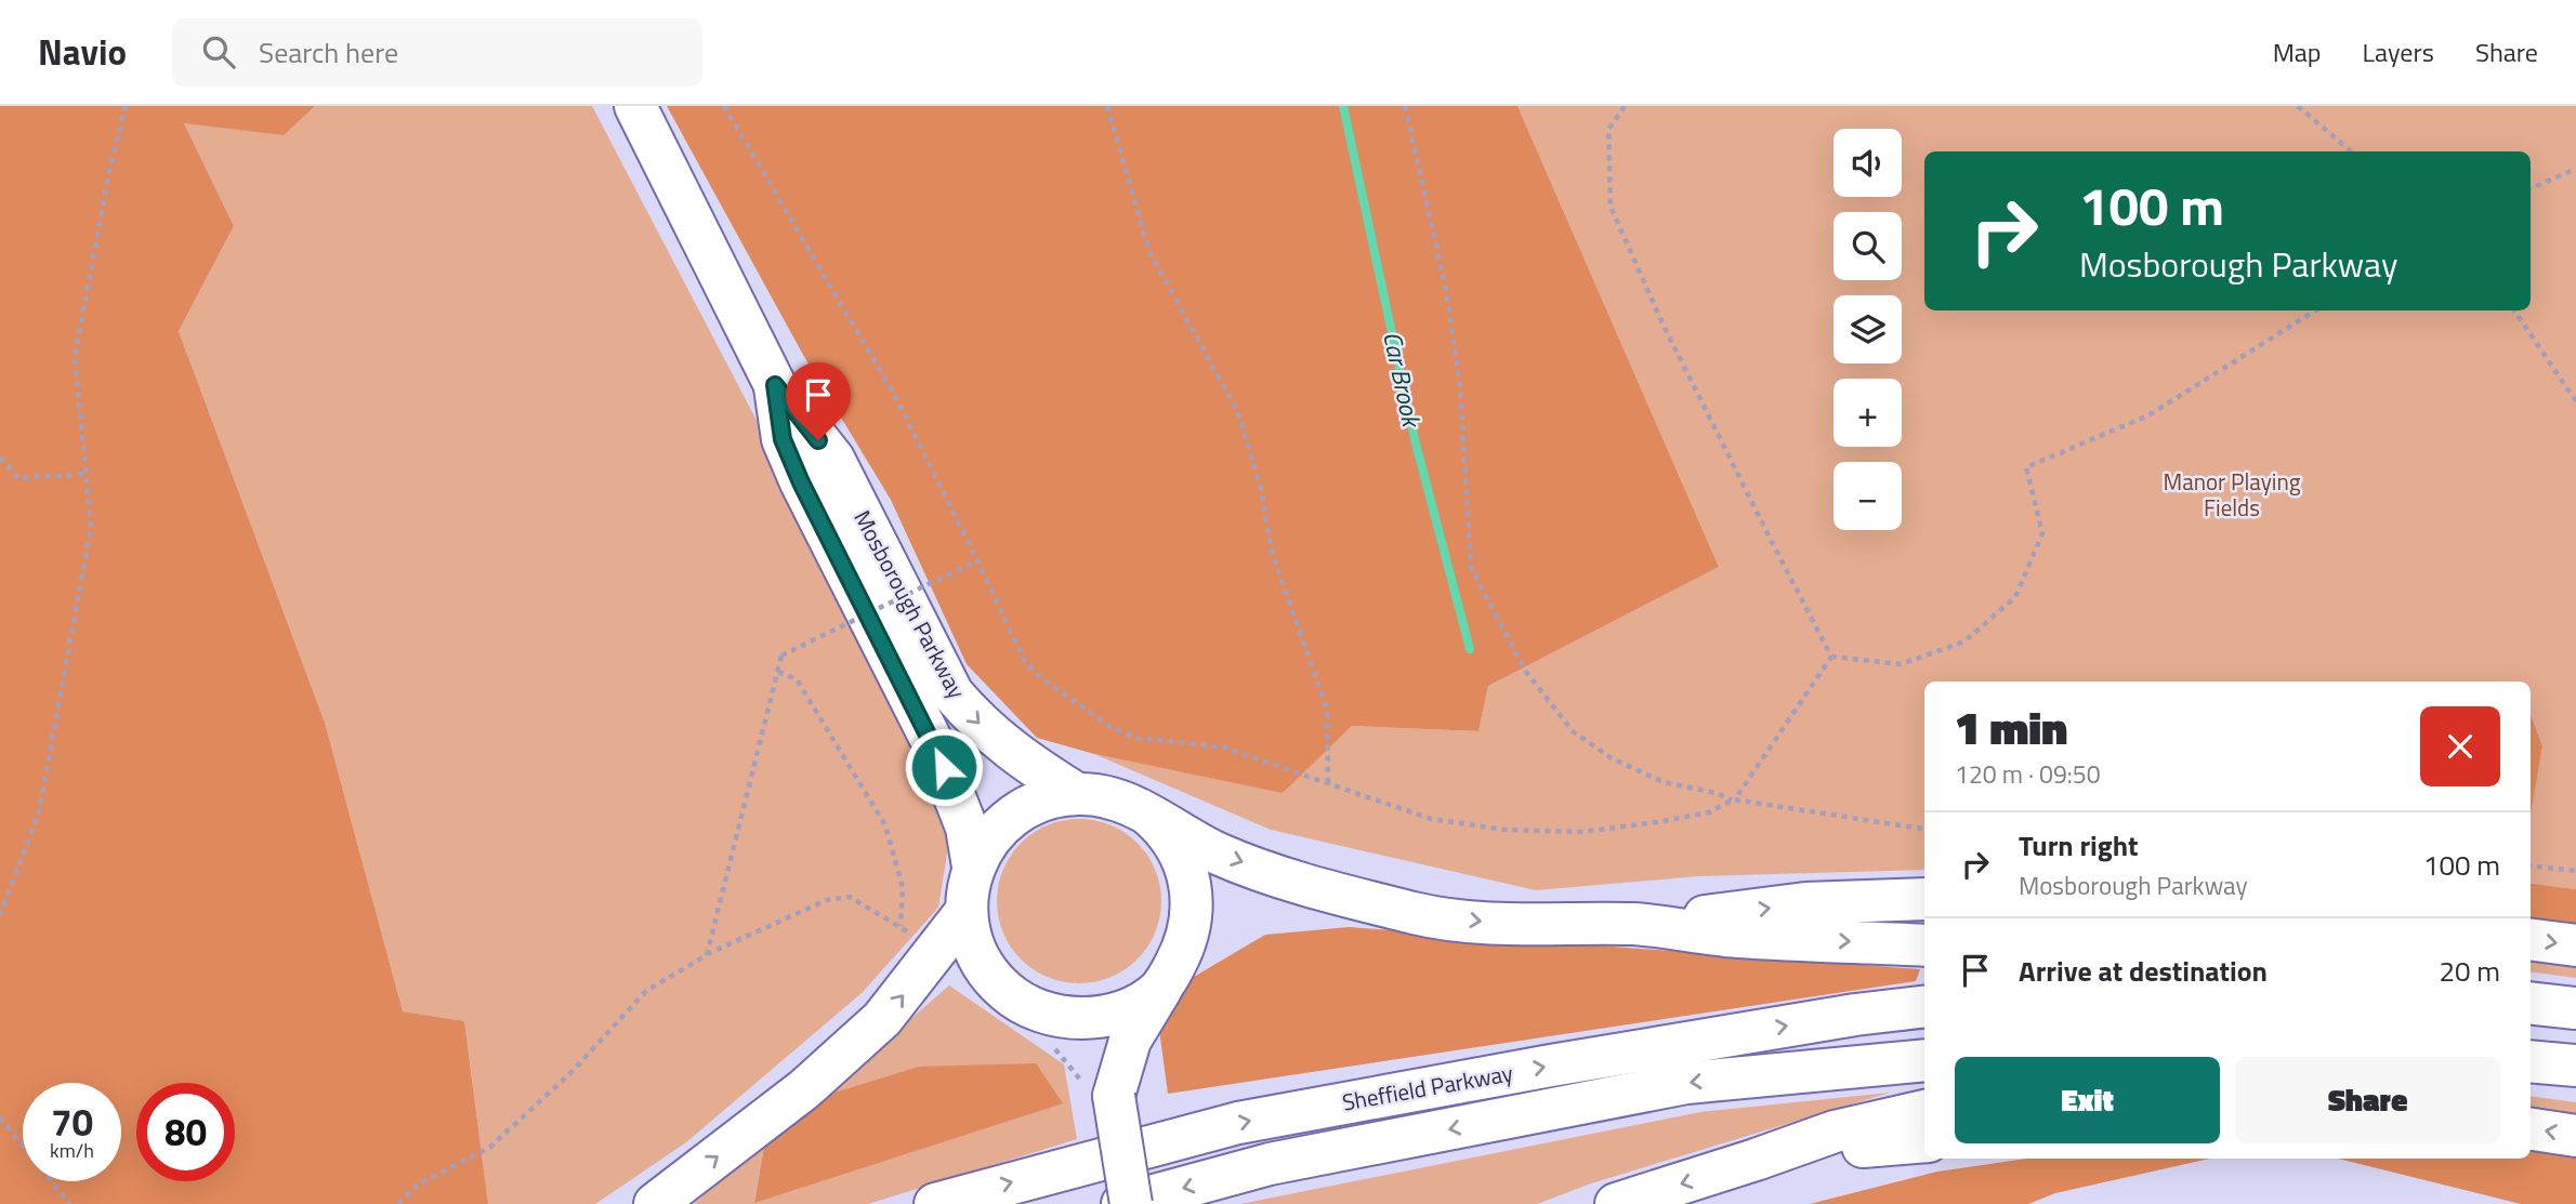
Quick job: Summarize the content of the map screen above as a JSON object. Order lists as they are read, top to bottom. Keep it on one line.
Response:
{"streets":{"highway":["Mosborough Parkway","Sheffield Parkway"]},"water":["Car Brook"],"parks":["Manor Playing Fields"],"page":{"header":"Navio","search":"Search here","nav":["Map","Layers","Share"],"map_buttons":["+","−"],"turn":["100 m","Mosborough Parkway"],"heading":["1 min","120 m · 09:50"],"list":[{"name":"Turn right","note":"Mosborough Parkway","value":"100 m"},{"name":"Arrive at destination","value":"20 m"}],"buttons":["Exit","Share"],"speed":"70 km/h","limit":"80"}}
